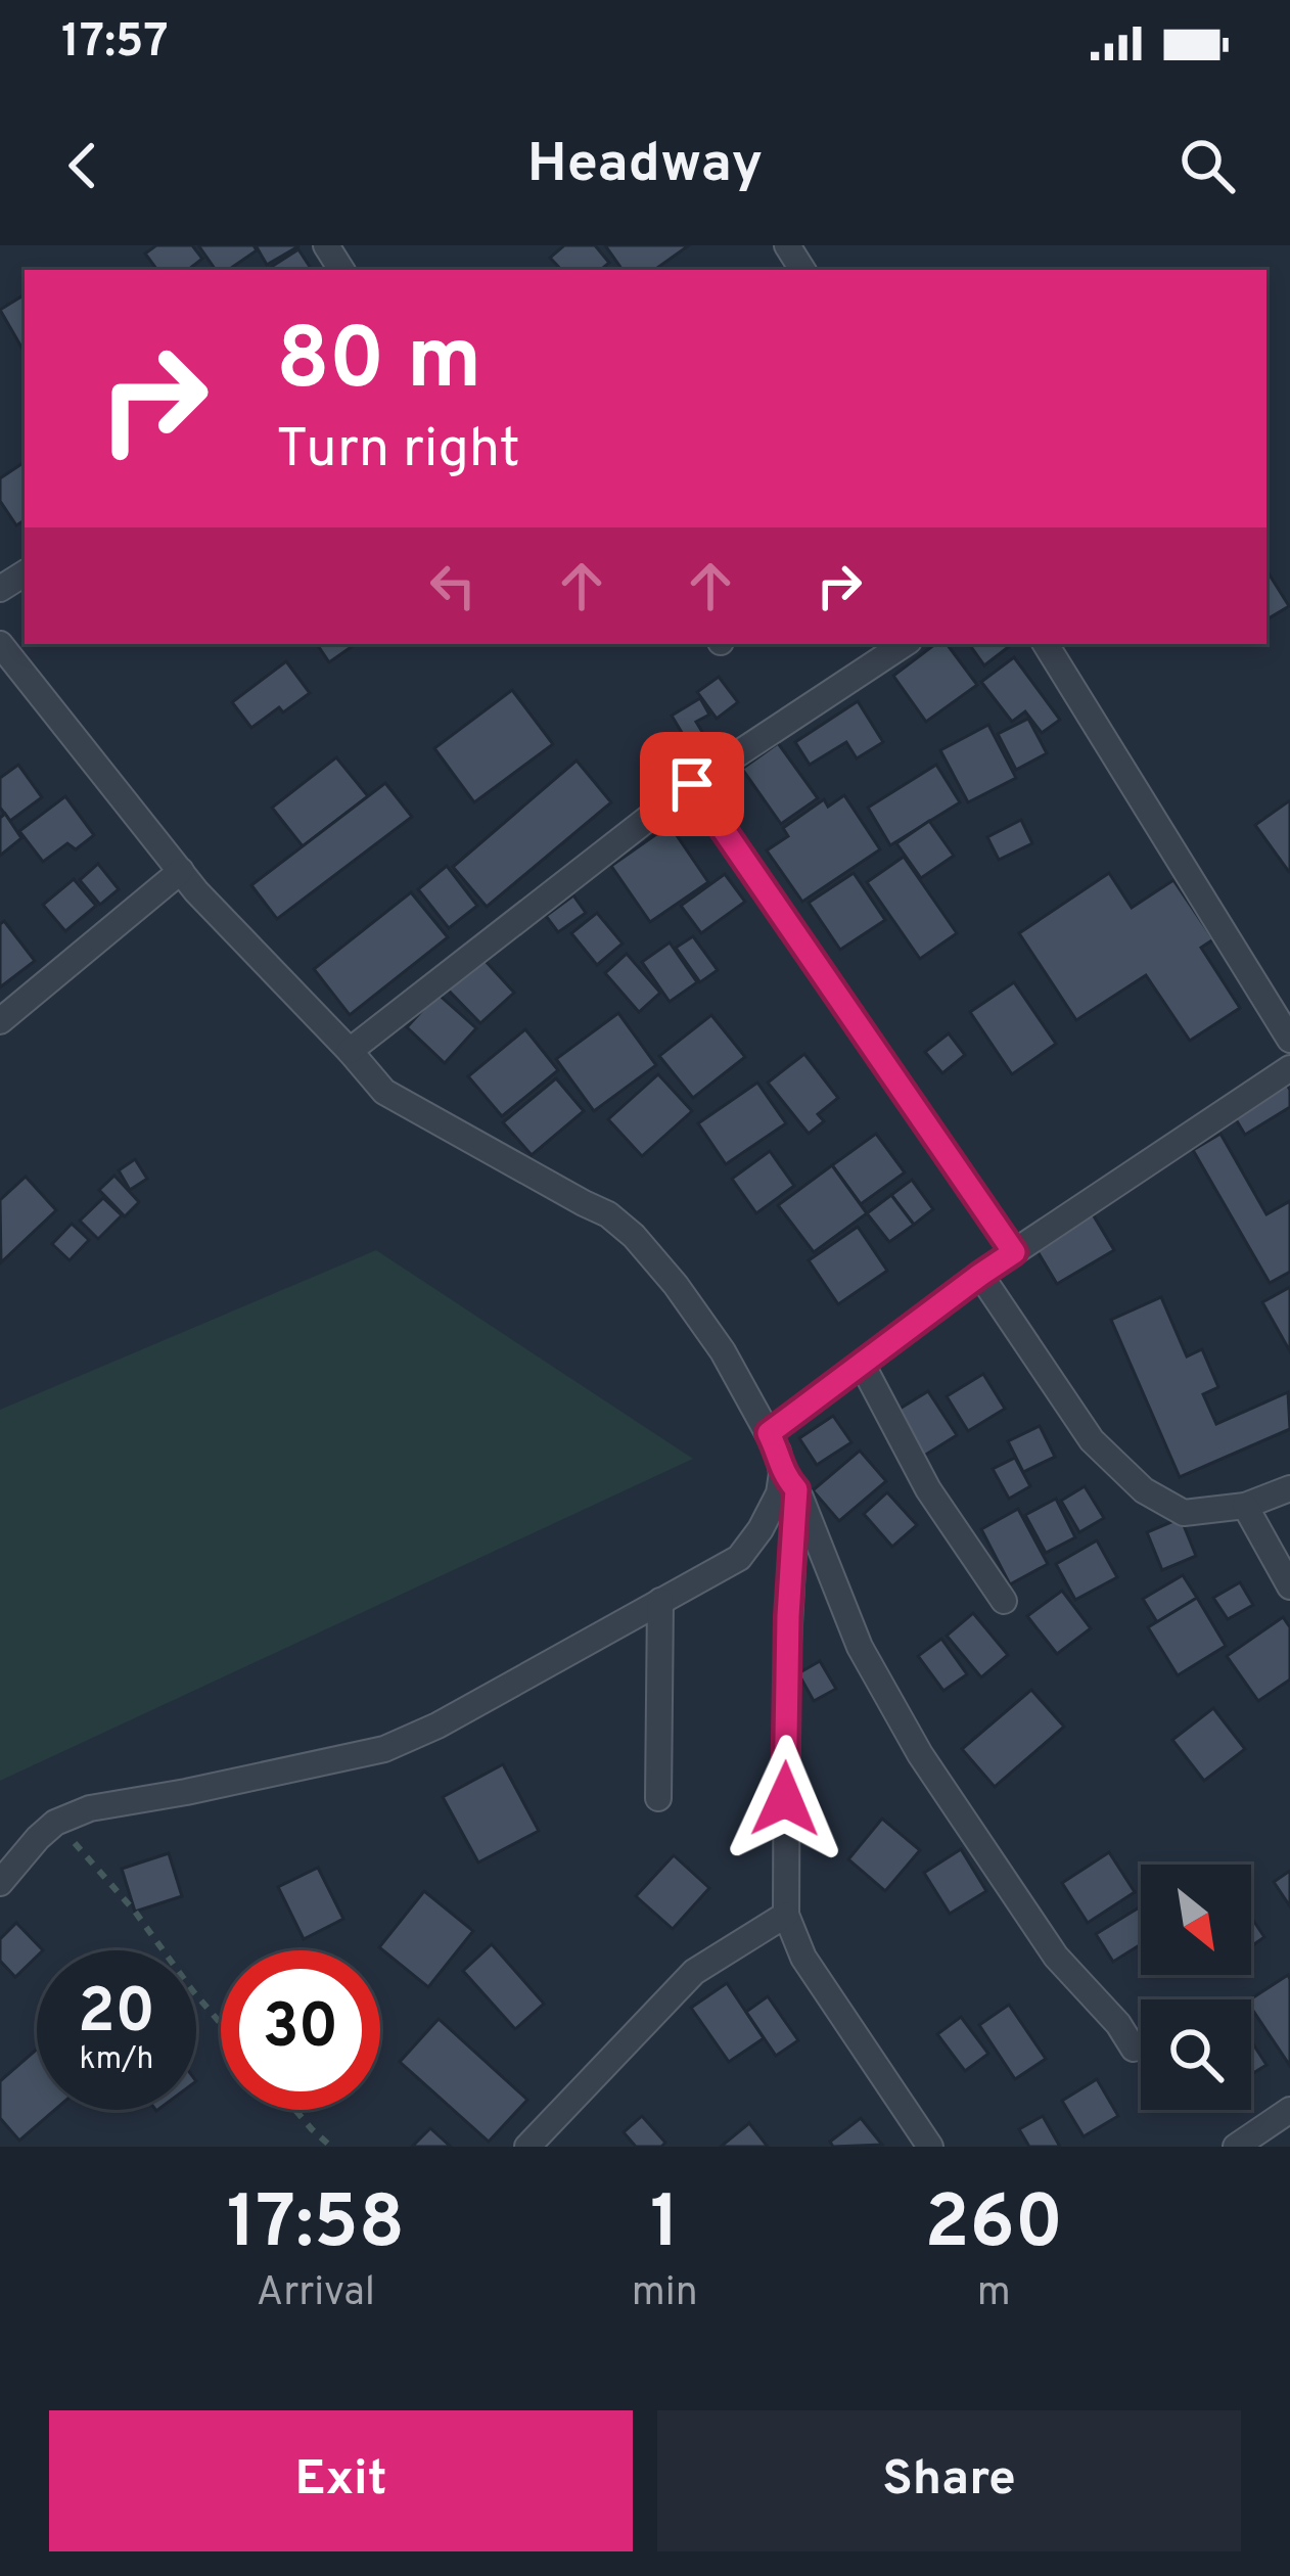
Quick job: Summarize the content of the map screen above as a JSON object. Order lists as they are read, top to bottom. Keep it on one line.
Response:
{"north":"bottom right","page":{"status":"17:57","header":"Headway","turn":["80 m","Turn right"],"speed":"20 km/h","limit":"30","eta":["17:58","Arrival","1","min","260","m"],"buttons":["Exit","Share"]}}
